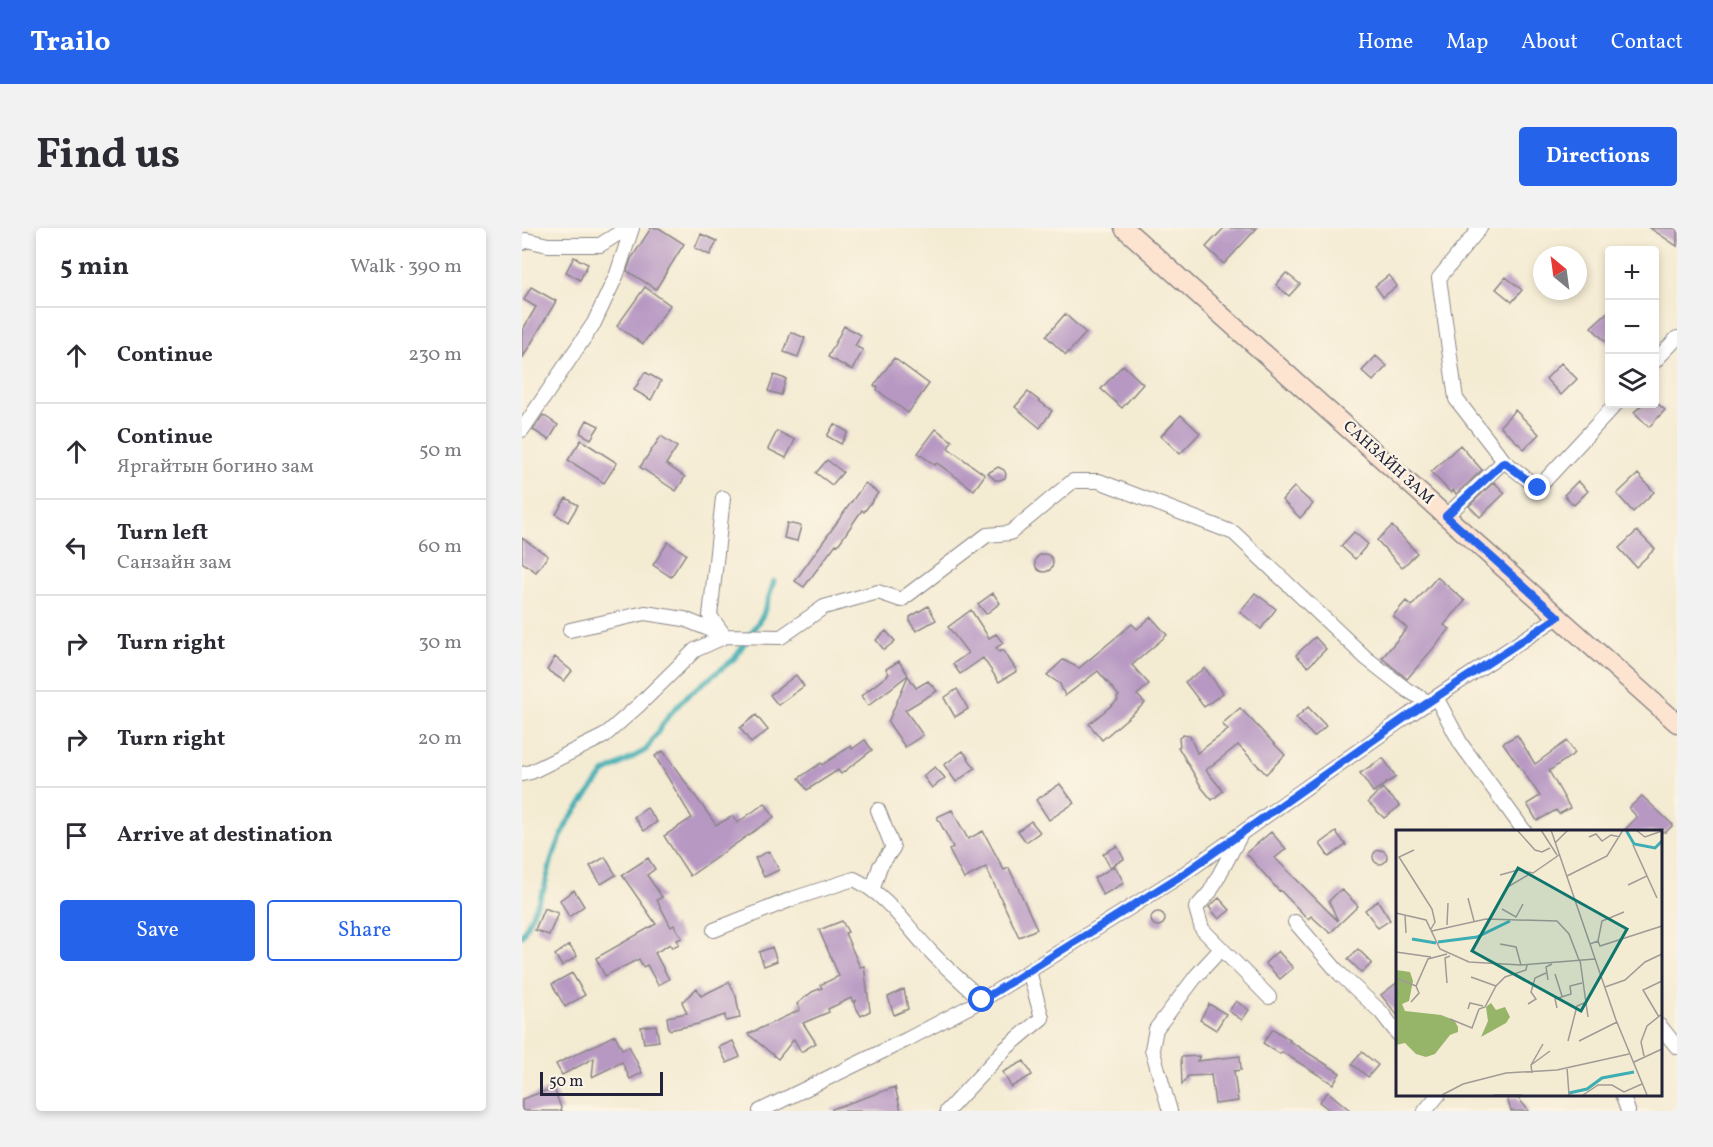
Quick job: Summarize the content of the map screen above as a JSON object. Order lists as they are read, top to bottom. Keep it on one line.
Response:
{"streets":{"main road":["САНЗАЙН ЗАМ"]},"scale_bar":"50 m","north":"top left","page":{"header":"Trailo","nav":["Home","Map","About","Contact"],"title":"Find us","buttons":["Directions",["Save","Share"]],"heading":["5 min","Walk · 390 m"],"map_buttons":["+","−"],"list":[["Continue","230 m"],["Continue","Яргайтын богино зам","50 m"],["Turn left","Санзайн зам","60 m"],["Turn right","30 m"],["Turn right","20 m"],"Arrive at destination"],"scale":"50 m"}}
